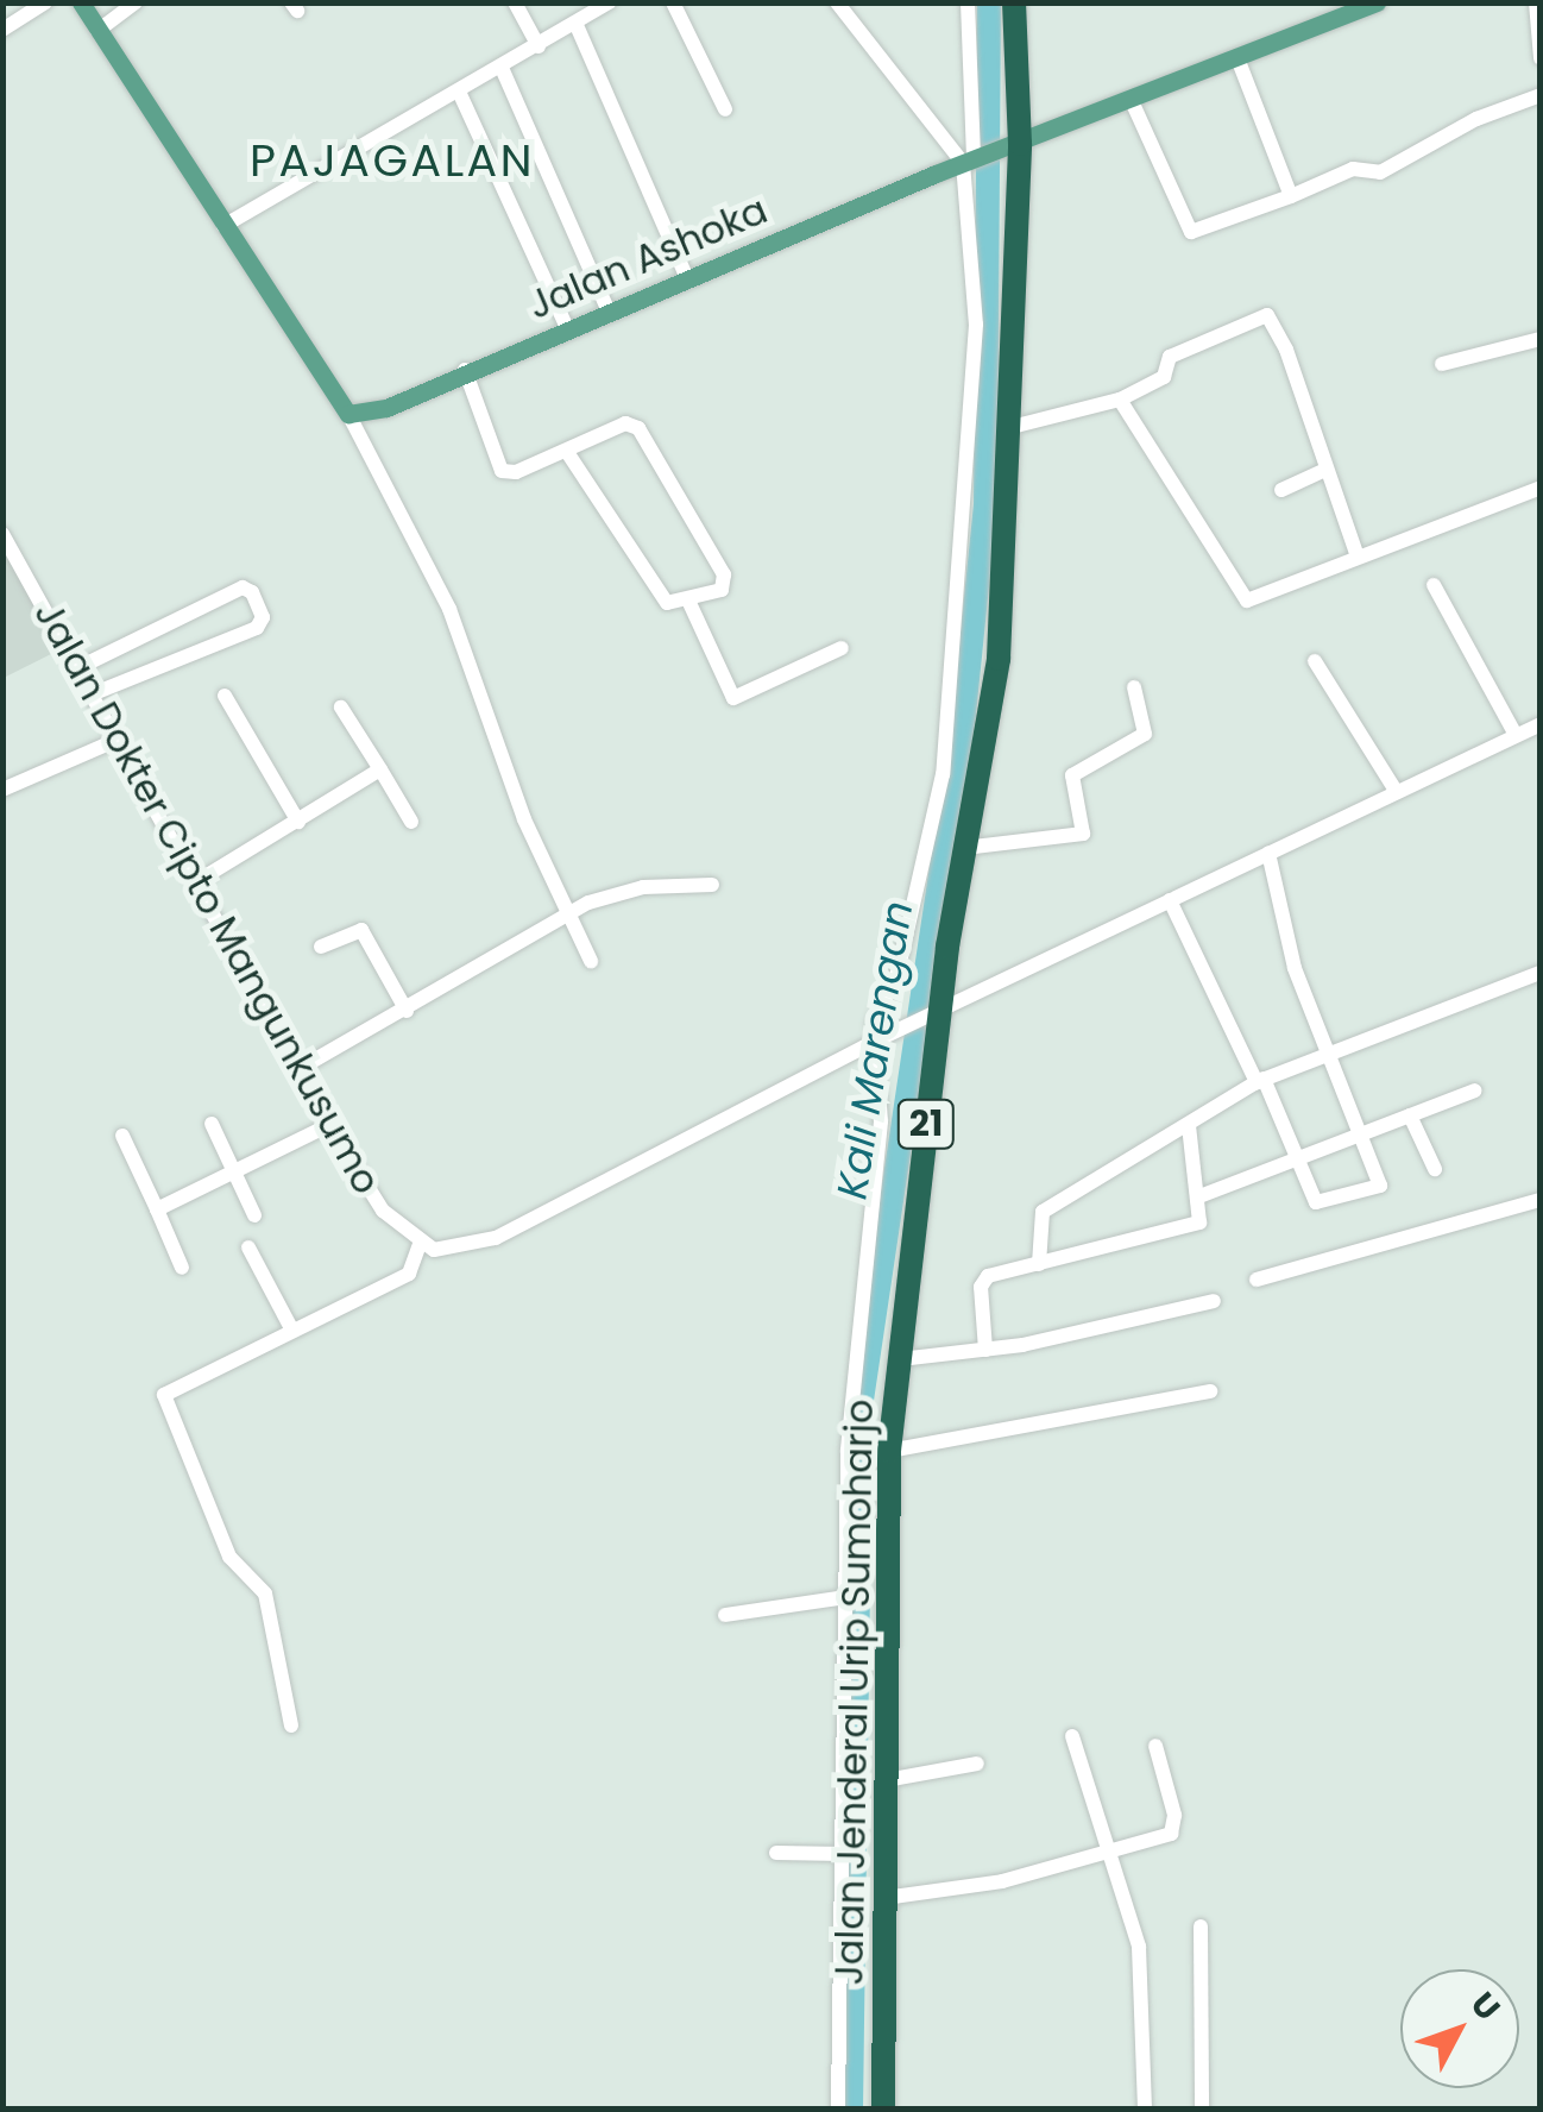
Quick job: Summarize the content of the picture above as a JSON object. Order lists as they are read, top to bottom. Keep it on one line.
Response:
{"streets":{"highway":["21","Jalan Jenderal Urip Sumoharjo"],"main road":["Jalan Ashoka"],"street":["Jalan Dokter Cipto Mangunkusumo"]},"crossings":[["Jalan Ashoka","21"],["Jalan Ashoka","Jalan Jenderal Urip Sumoharjo"],["21","Jalan Jenderal Urip Sumoharjo"]],"districts":["PAJAGALAN"],"water":["Kali Marengan"],"north":"top right"}
